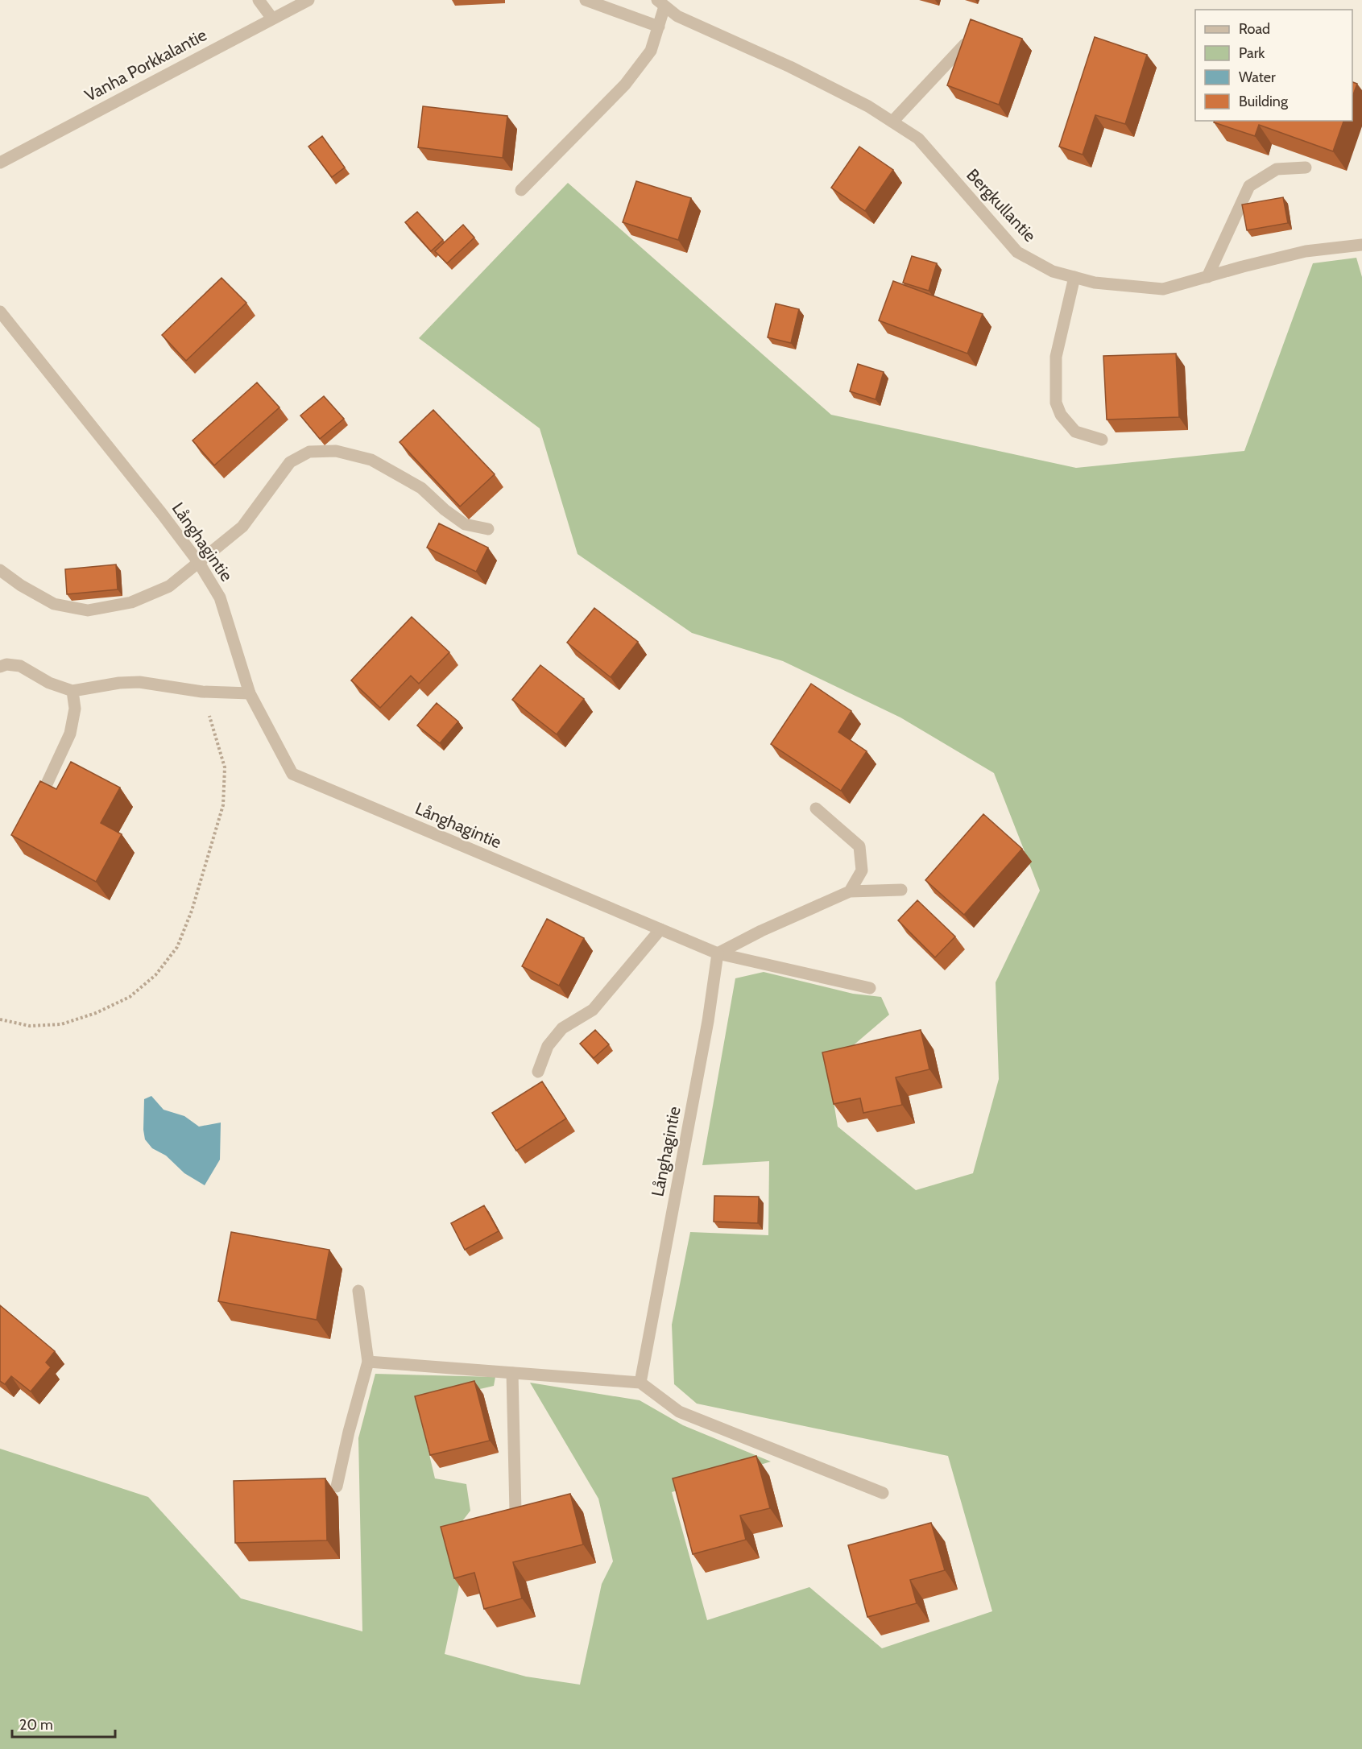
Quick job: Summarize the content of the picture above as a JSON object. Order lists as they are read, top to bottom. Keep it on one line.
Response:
{"streets":{"street":["Vanha Porkkalantie","Bergkullantie","Långhagintie"]},"legend":["Road","Park","Water","Building"],"scale_bar":"20 m"}
